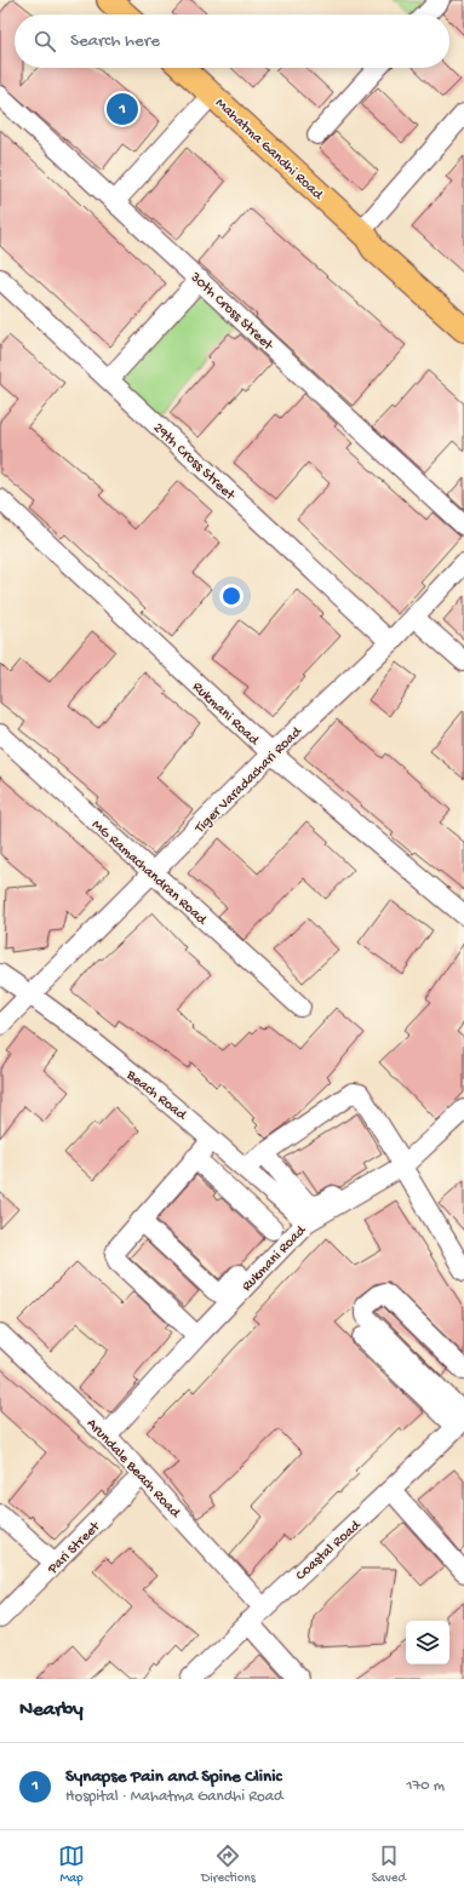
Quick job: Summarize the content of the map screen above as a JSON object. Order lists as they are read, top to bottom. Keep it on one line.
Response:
{"streets":{"main road":["Mahatma Gandhi Road"],"street":["30th Cross Street","29th Cross Street","Rukmani Road","Tiger Varadachari Road","MG Ramachandran Road","Beach Road","Arundale Beach Road","Pari Street","Coastal Road"]},"crossings":[["29th Cross Street","Tiger Varadachari Road"],["Rukmani Road","Tiger Varadachari Road"],["Rukmani Road","Beach Road"],["Rukmani Road","Arundale Beach Road"],["Tiger Varadachari Road","MG Ramachandran Road"],["Tiger Varadachari Road","Beach Road"],["Arundale Beach Road","Pari Street"],["Arundale Beach Road","Coastal Road"]],"page":{"search":"Search here","pins":"1","heading":"Nearby","list":[{"mark":"1","name":"Synapse Pain and Spine Clinic","note":"Hospital · Mahatma Gandhi Road","value":"170 m"}],"nav":["Map","Directions","Saved"]}}
